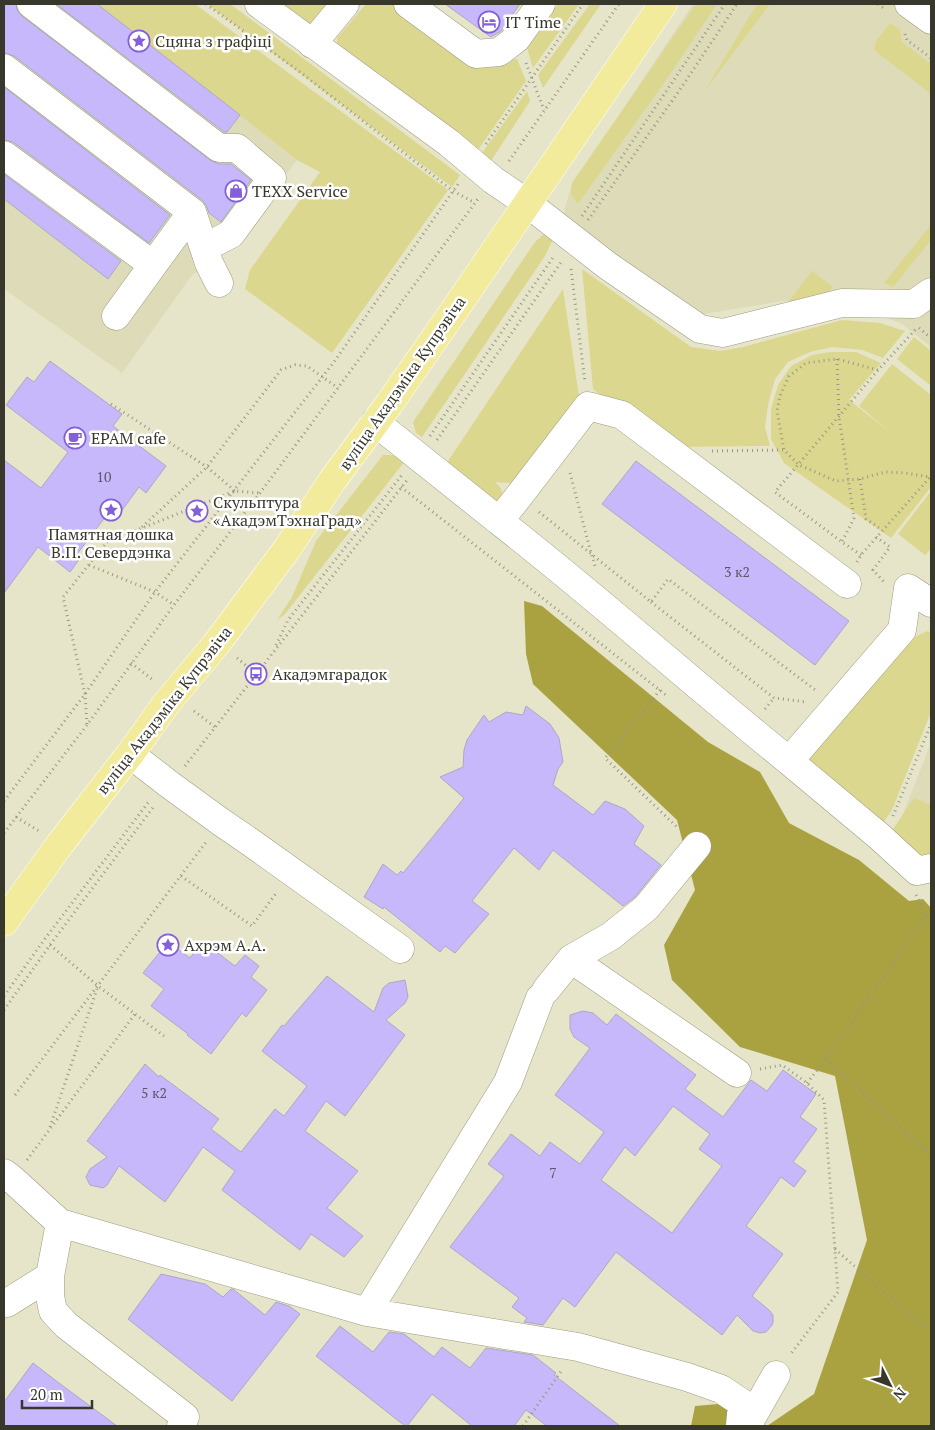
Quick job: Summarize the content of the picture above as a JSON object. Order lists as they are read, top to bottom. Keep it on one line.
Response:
{"streets":{"main road":["вуліца Акадэміка Купрэвіча"]},"places":{"hotel":["IT Time"],"place":["Сцяна з графіці","Памятная дошка В.П. Севердэнка","Скульптура «АкадэмТэхнаГрад»","Ахрэм А.А."],"shop":["TEXX Service"],"cafe":["EPAM cafe"],"bus stop":["Акадэмгарадок"]},"house_numbers":["10","3 к2","5 к2","7"],"scale_bar":"20 m","north":"bottom right"}
